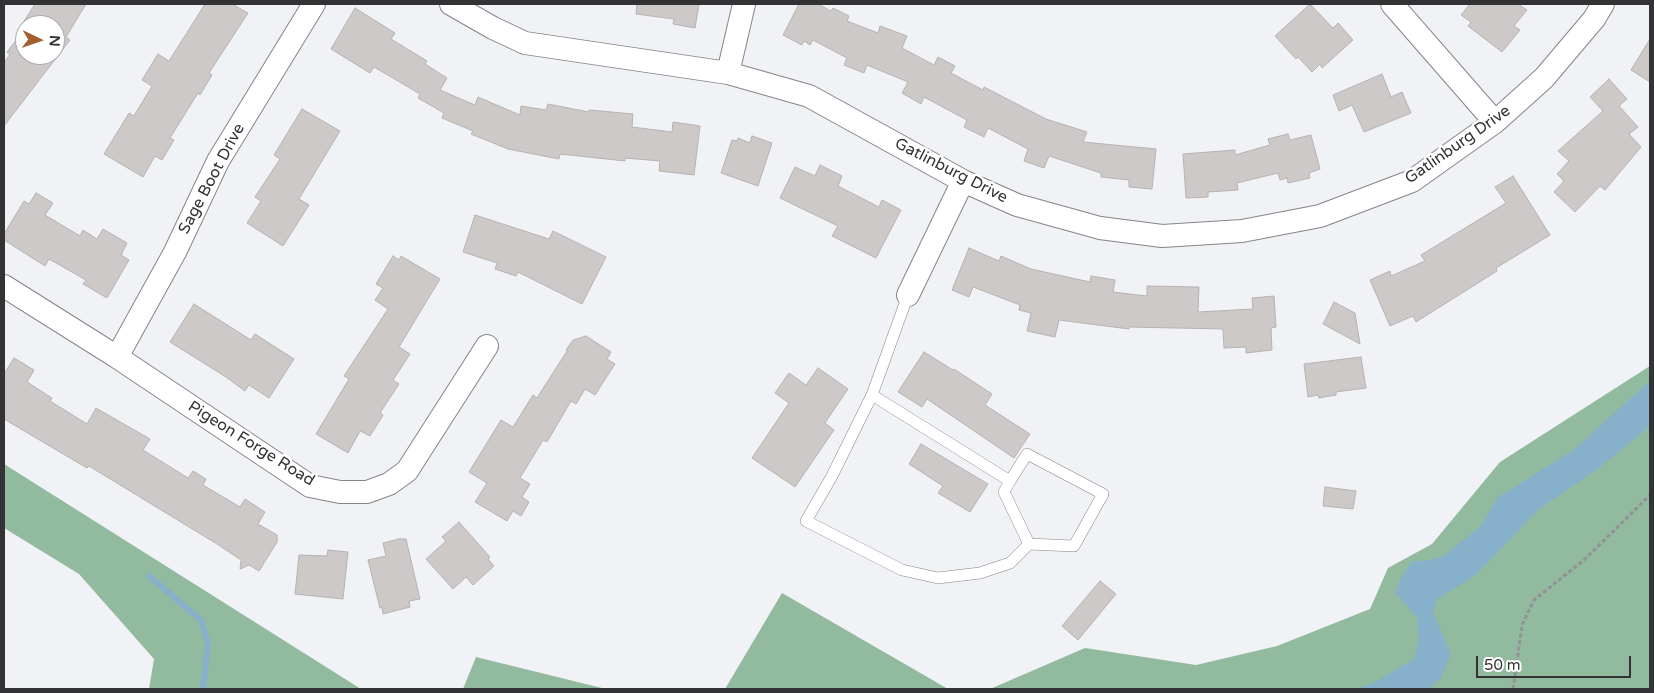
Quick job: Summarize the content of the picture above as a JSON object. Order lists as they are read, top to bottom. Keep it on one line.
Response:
{"streets":{"street":["Gatlinburg Drive","Sage Boot Drive","Pigeon Forge Road"]},"crossings":[["Sage Boot Drive","Pigeon Forge Road"]],"scale_bar":"50 m","north":"right"}
